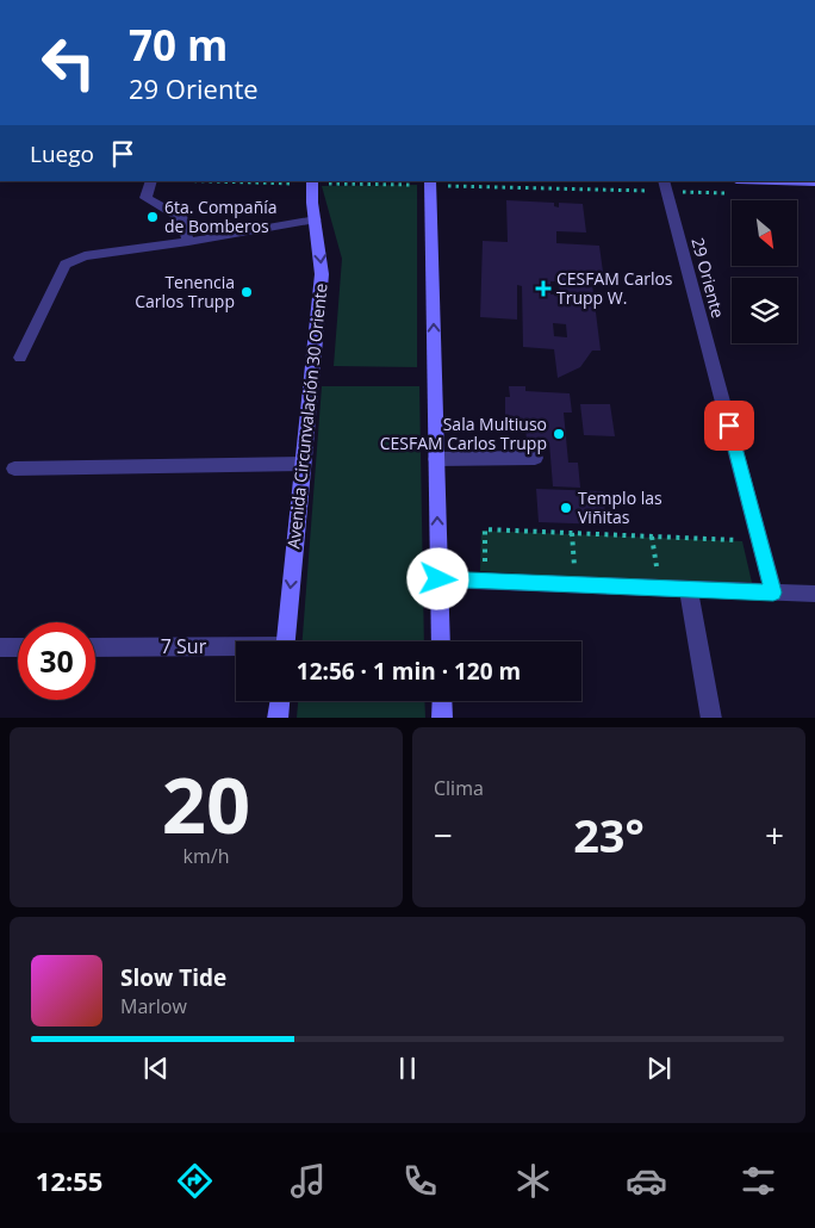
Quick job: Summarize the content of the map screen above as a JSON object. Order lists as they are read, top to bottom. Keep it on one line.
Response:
{"streets":{"main road":["Avenida Circunvalación 30 Oriente"],"street":["29 Oriente","7 Sur"]},"places":{"other":["6ta. Compañía de Bomberos","Tenencia Carlos Trupp","Sala Multiuso CESFAM Carlos Trupp","Templo las Viñitas"],"health":["CESFAM Carlos Trupp W."]},"north":"bottom right","page":{"turn":["70 m","29 Oriente"],"then":"Luego","limit":"30","trip":"12:56 · 1 min · 120 m","tile":[["20","km/h"],"Clima"],"heat":["−","23°","+"],"song":["Slow Tide","Marlow"],"tabs":"12:55"}}
